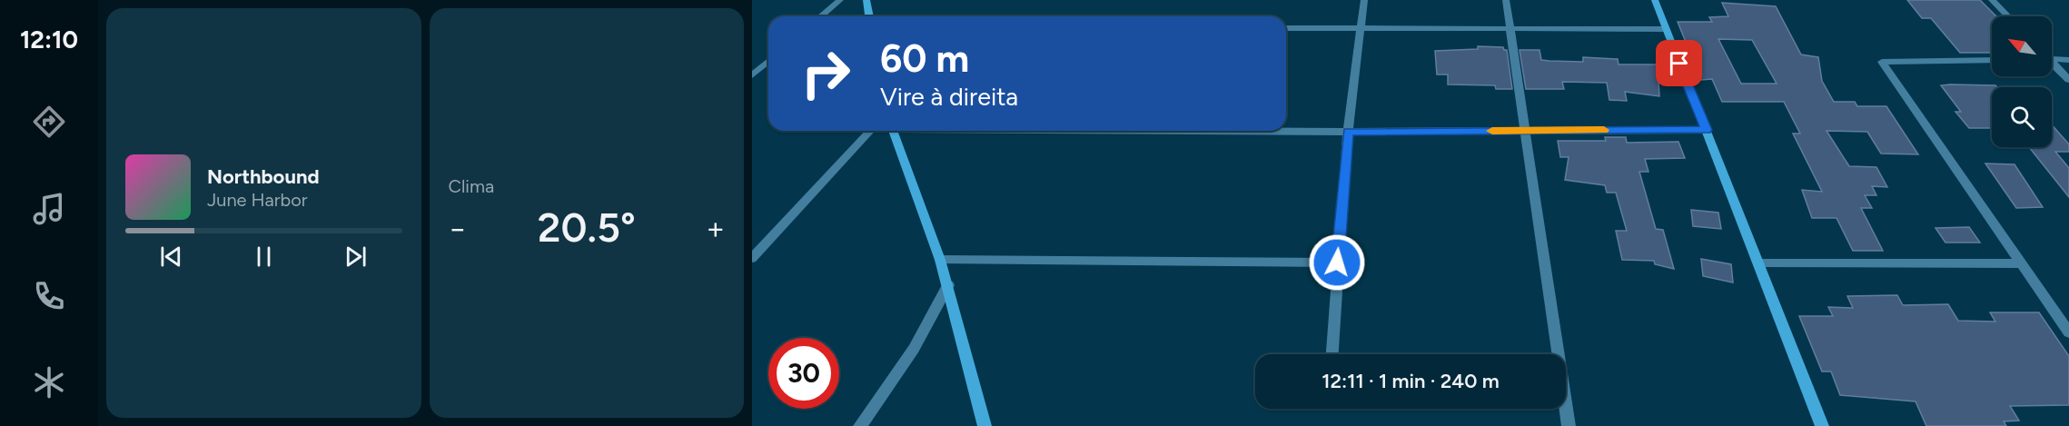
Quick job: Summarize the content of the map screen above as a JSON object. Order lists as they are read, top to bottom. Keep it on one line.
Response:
{"north":"top left","page":{"tabs":"12:10","tile":"Clima","turn":["60 m","Vire à direita"],"song":["Northbound","June Harbor"],"heat":["−","20.5°","+"],"limit":"30","trip":"12:11 · 1 min · 240 m"}}
